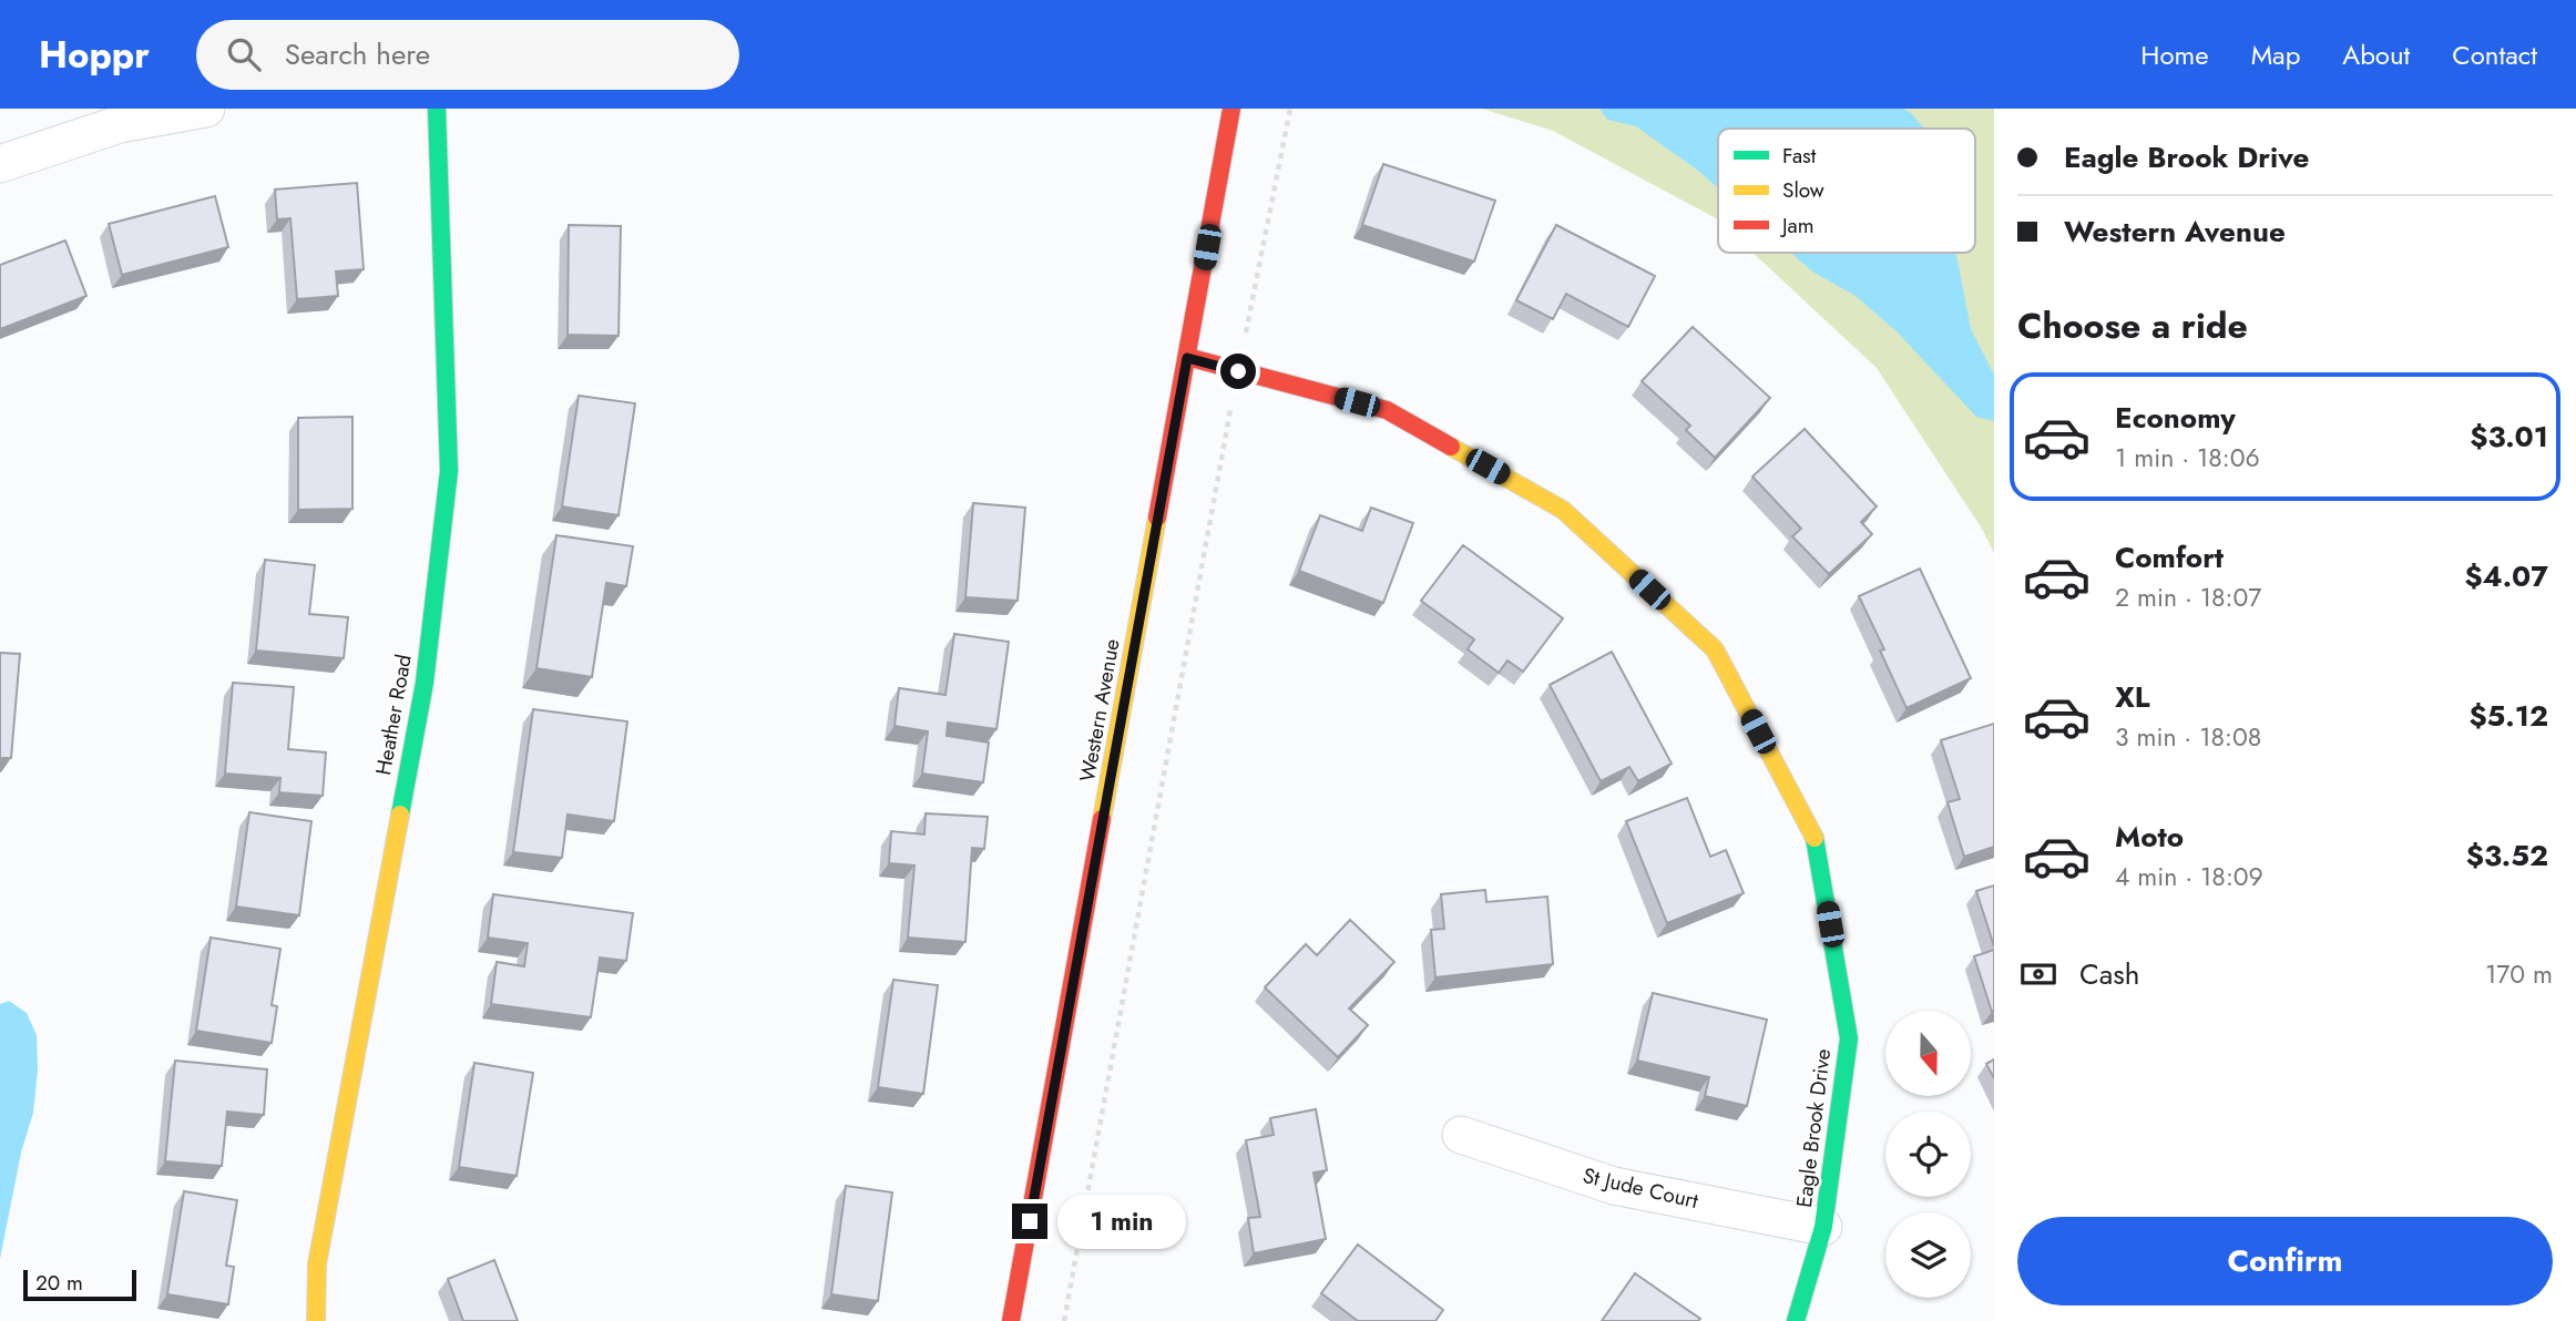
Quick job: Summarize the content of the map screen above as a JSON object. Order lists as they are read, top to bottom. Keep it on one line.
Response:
{"streets":{"street":["Western Avenue","Heather Road","Eagle Brook Drive","St Jude Court"]},"crossings":[["Western Avenue","Eagle Brook Drive"],["Eagle Brook Drive","St Jude Court"]],"legend":["Fast","Slow","Jam"],"scale_bar":"20 m","north":"bottom","page":{"header":"Hoppr","search":"Search here","nav":["Home","Map","About","Contact"],"banner":["Eagle Brook Drive","Western Avenue"],"heading":"Choose a ride","list":[{"name":"Economy","note":"1 min · 18:06","value":"$3.01"},{"name":"Comfort","note":"2 min · 18:07","value":"$4.07"},{"name":"XL","note":"3 min · 18:08","value":"$5.12"},{"name":"Moto","note":"4 min · 18:09","value":"$3.52"}],"pay":["Cash","170 m"],"bubble":"1 min","buttons":"Confirm","scale":"20 m"}}
